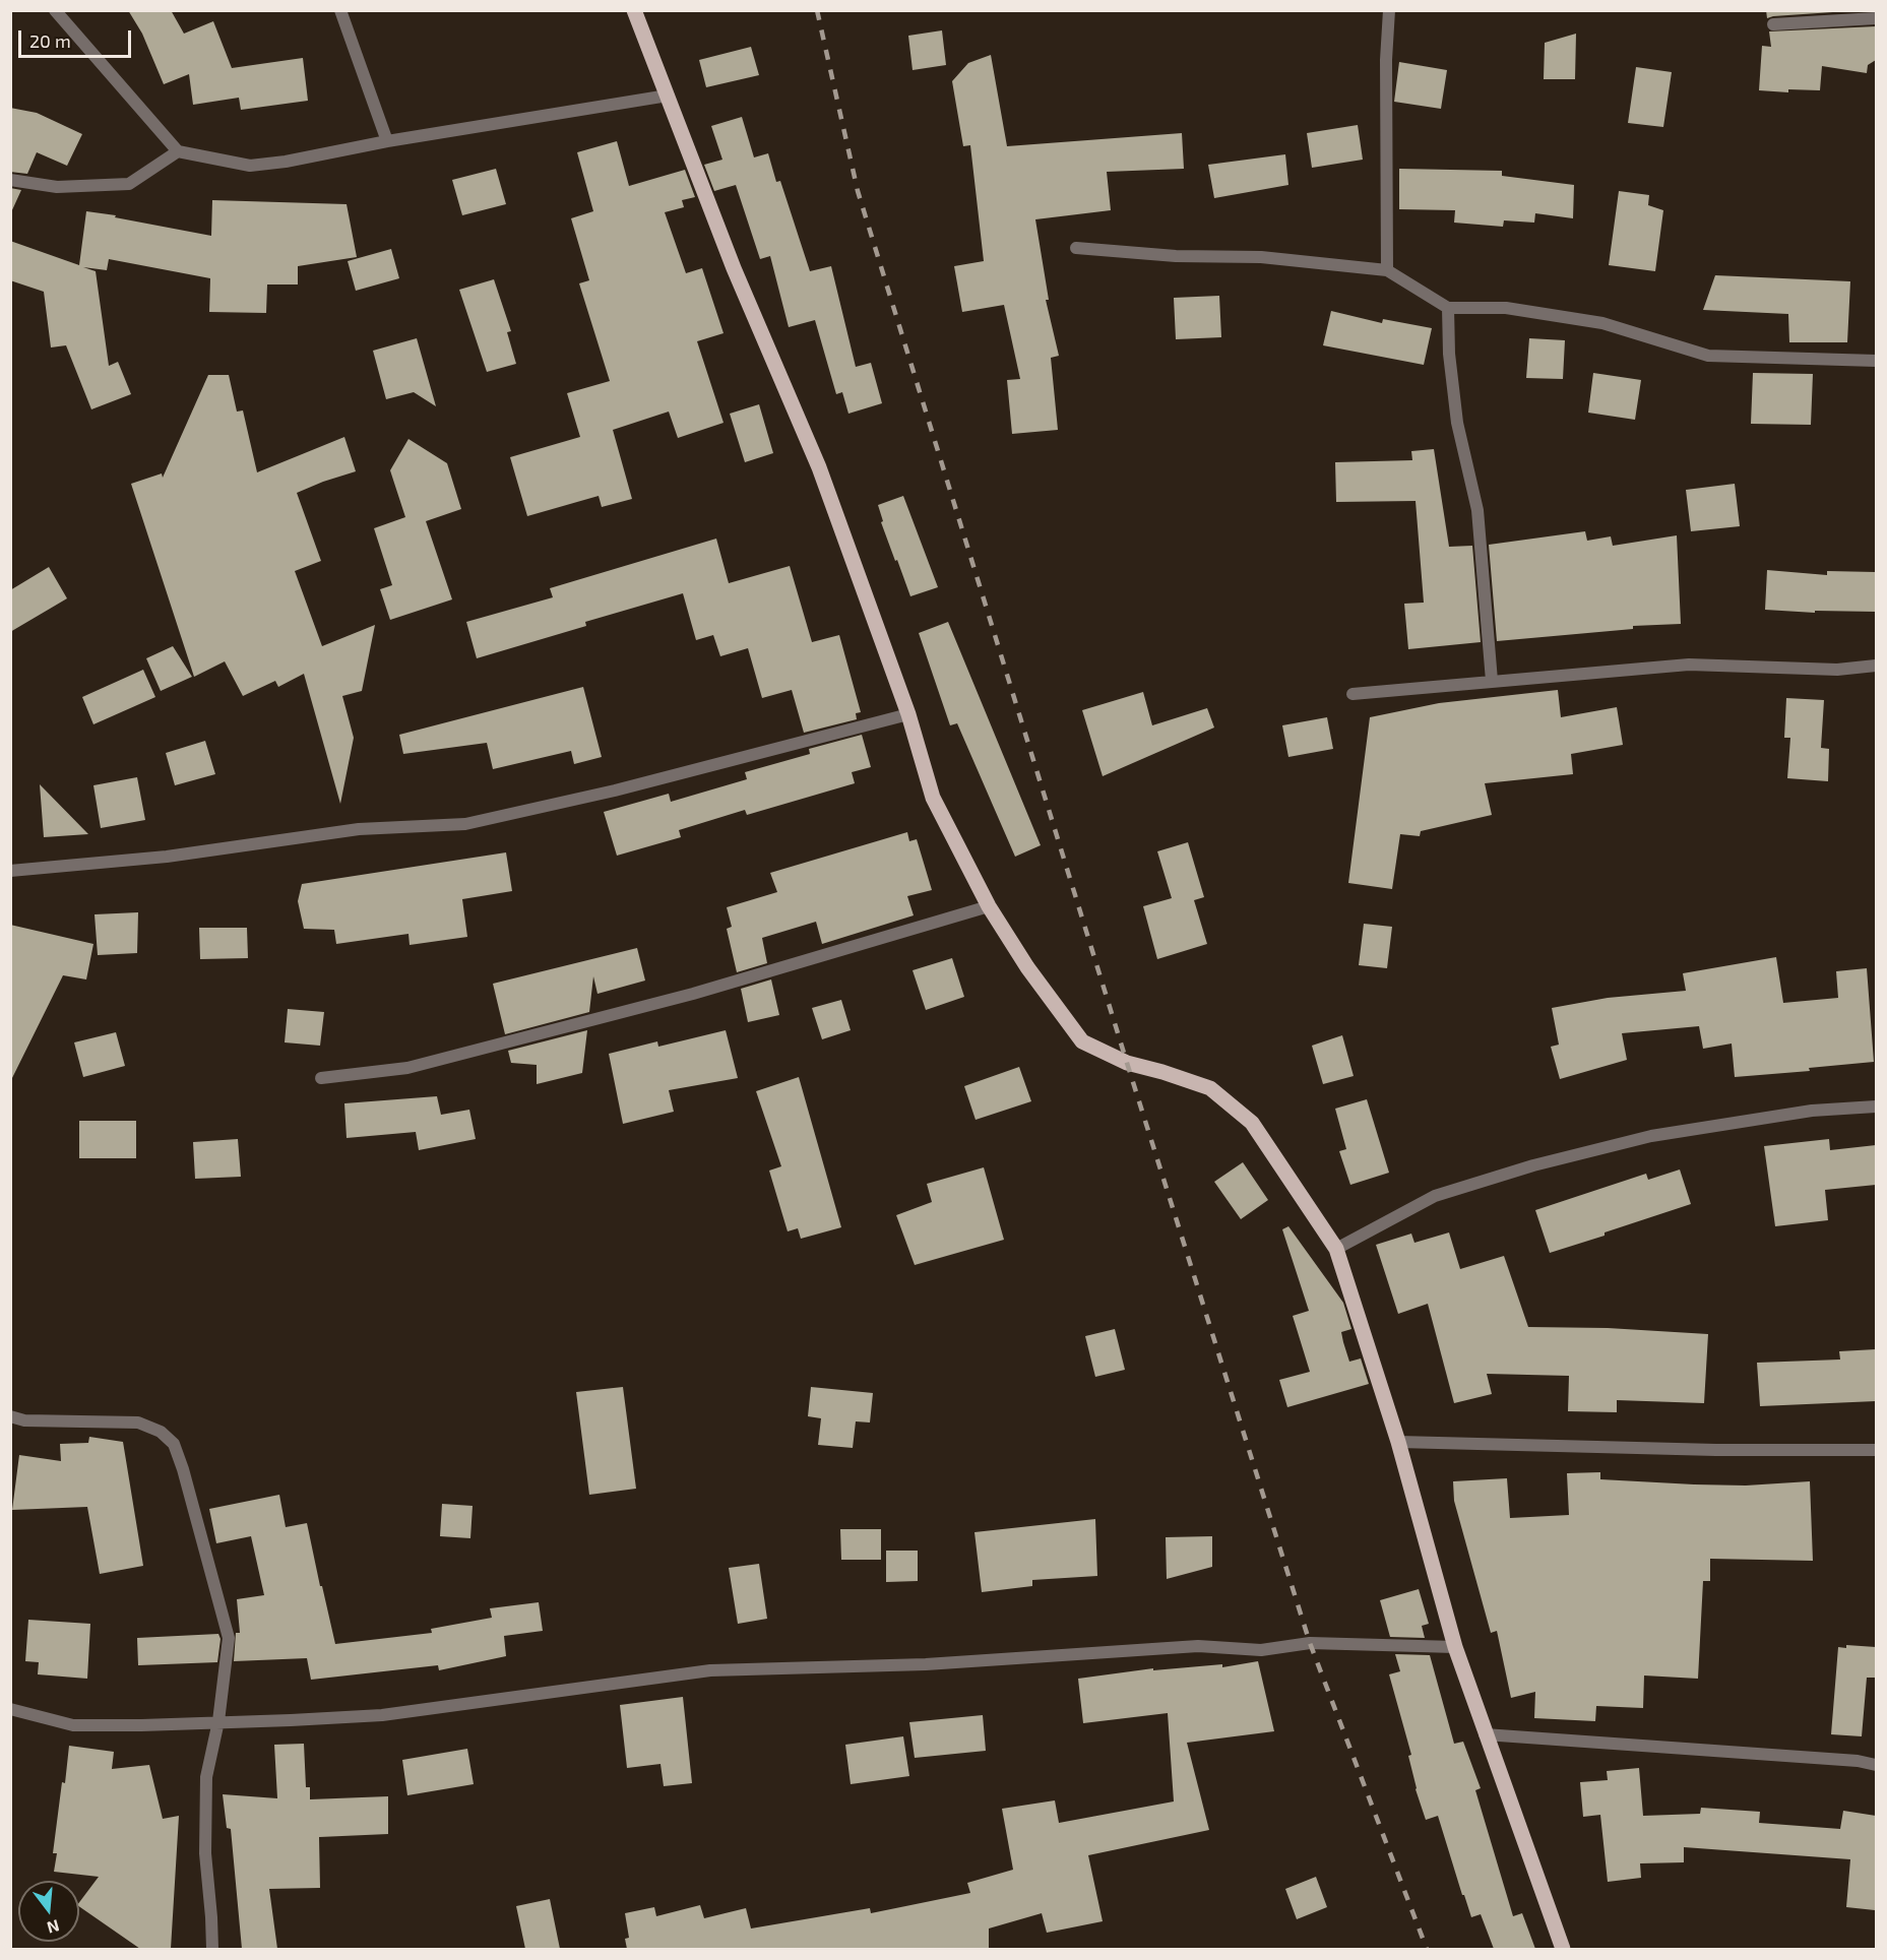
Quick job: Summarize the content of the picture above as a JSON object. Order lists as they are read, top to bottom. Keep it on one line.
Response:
{"scale_bar":"20 m","north":"bottom"}
